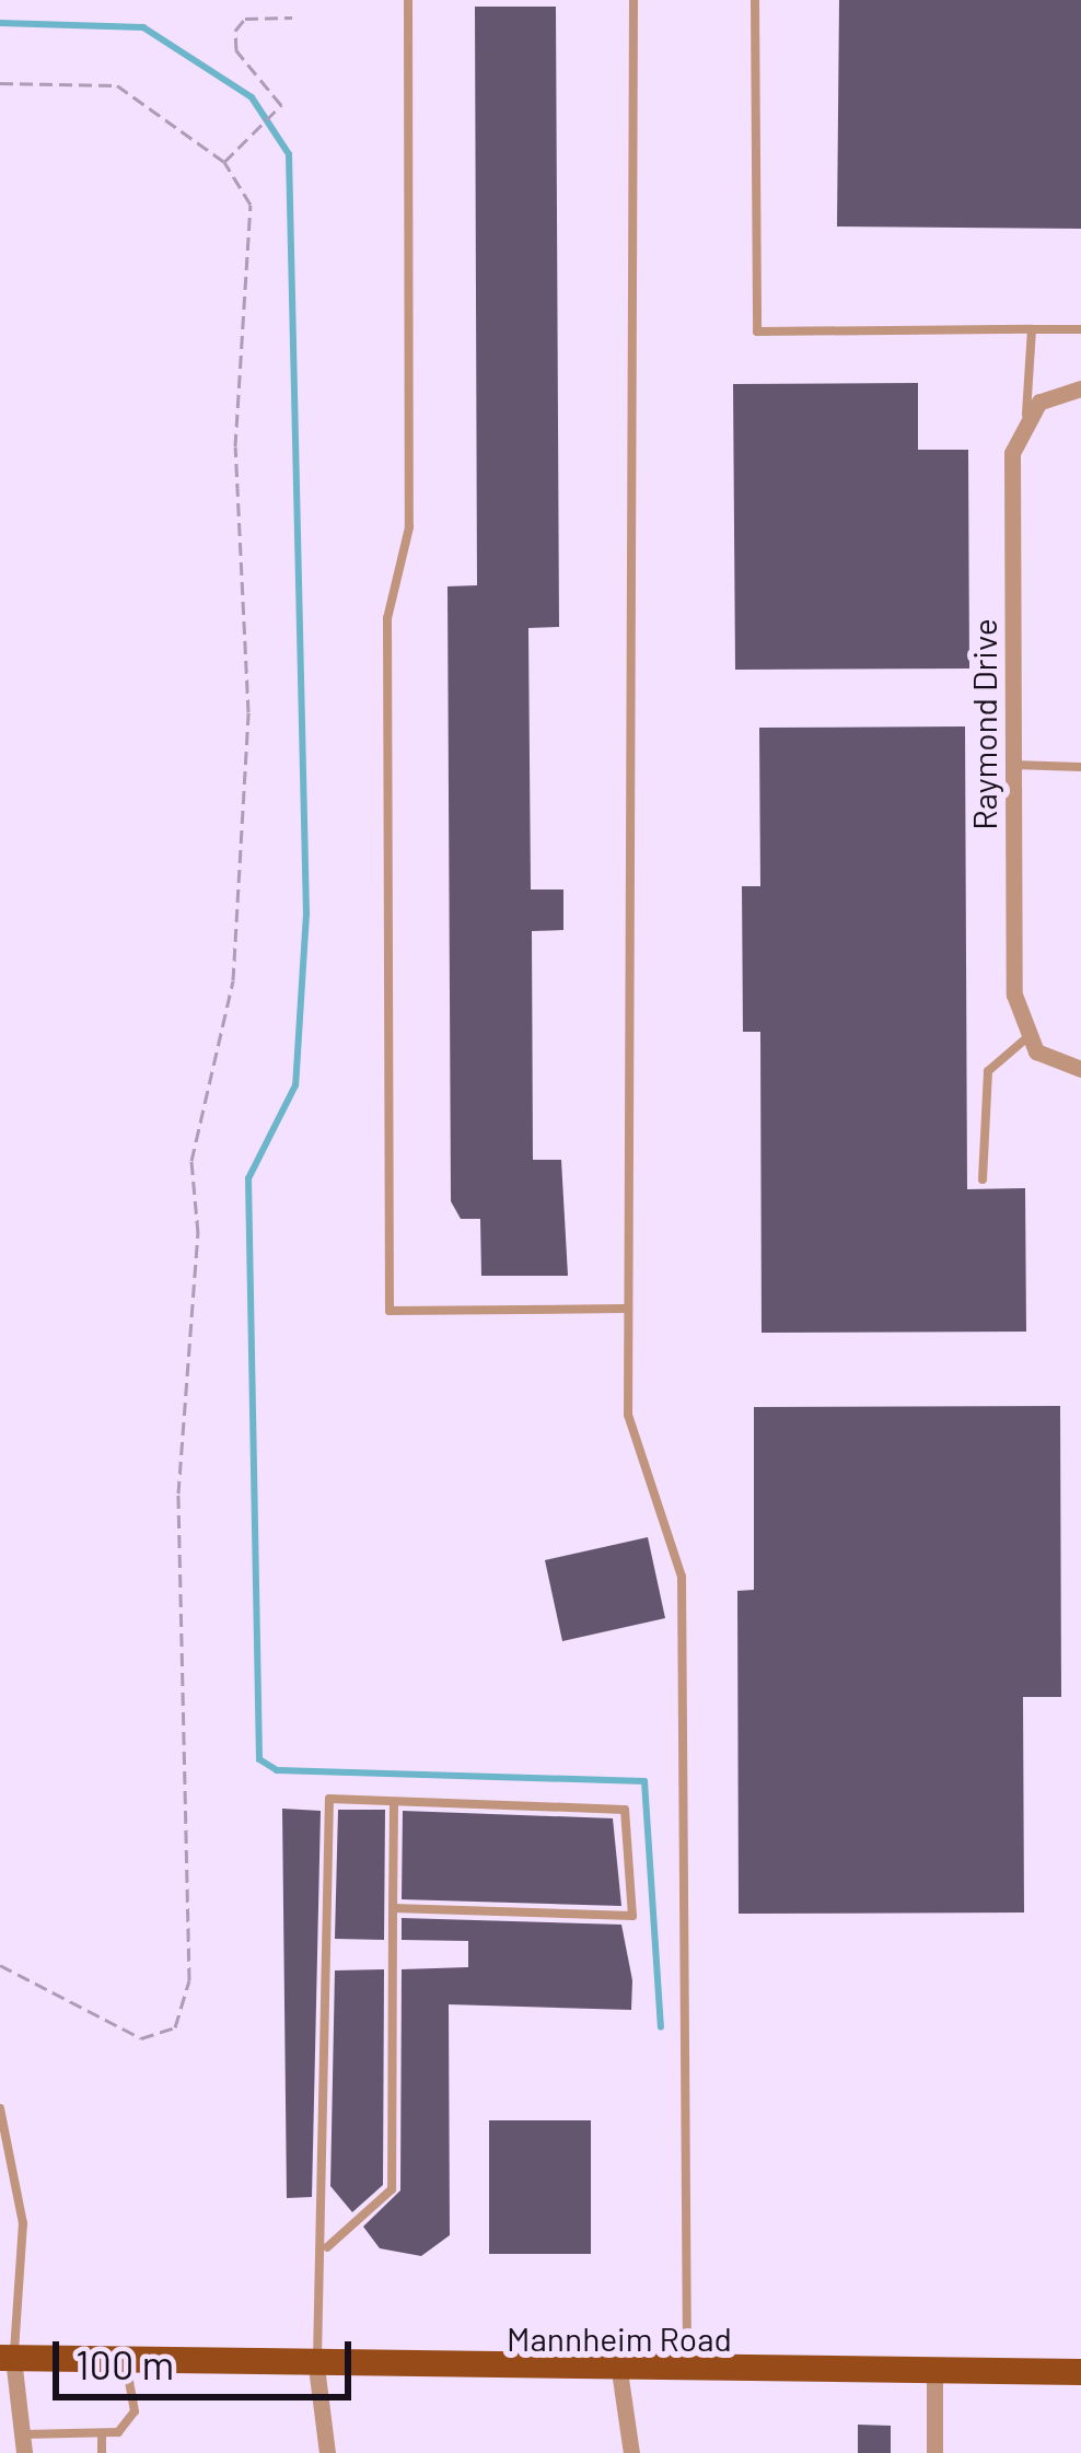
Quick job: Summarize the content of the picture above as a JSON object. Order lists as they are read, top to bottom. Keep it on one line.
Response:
{"streets":{"main road":["Mannheim Road"],"street":["Raymond Drive"]},"scale_bar":"100 m"}
